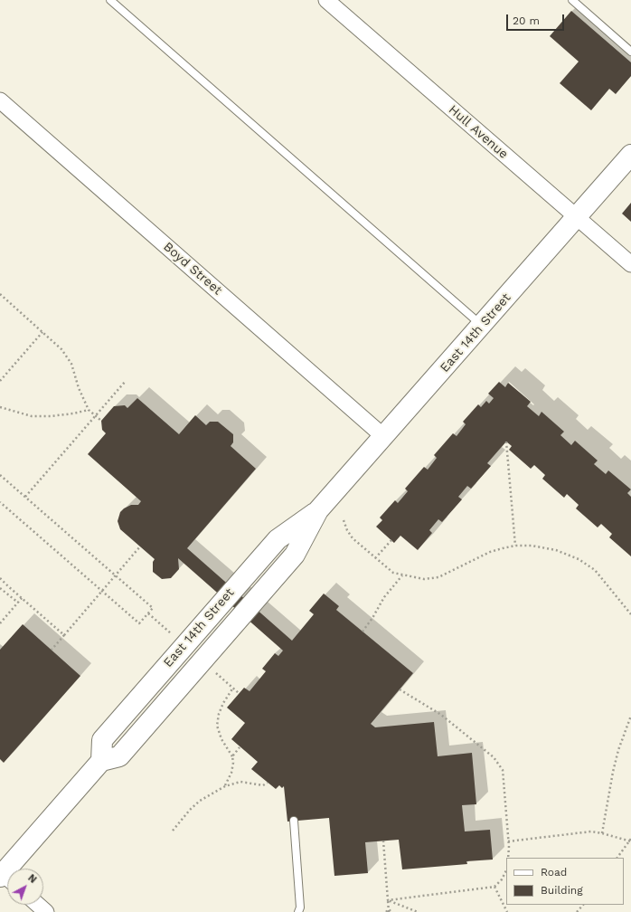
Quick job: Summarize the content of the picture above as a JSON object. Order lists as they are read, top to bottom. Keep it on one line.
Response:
{"streets":{"main road":["East 14th Street"],"street":["Hull Avenue","Boyd Street"]},"crossings":[["Hull Avenue","East 14th Street"],["Boyd Street","East 14th Street"]],"legend":["Road","Building"],"scale_bar":"20 m","north":"top right"}
